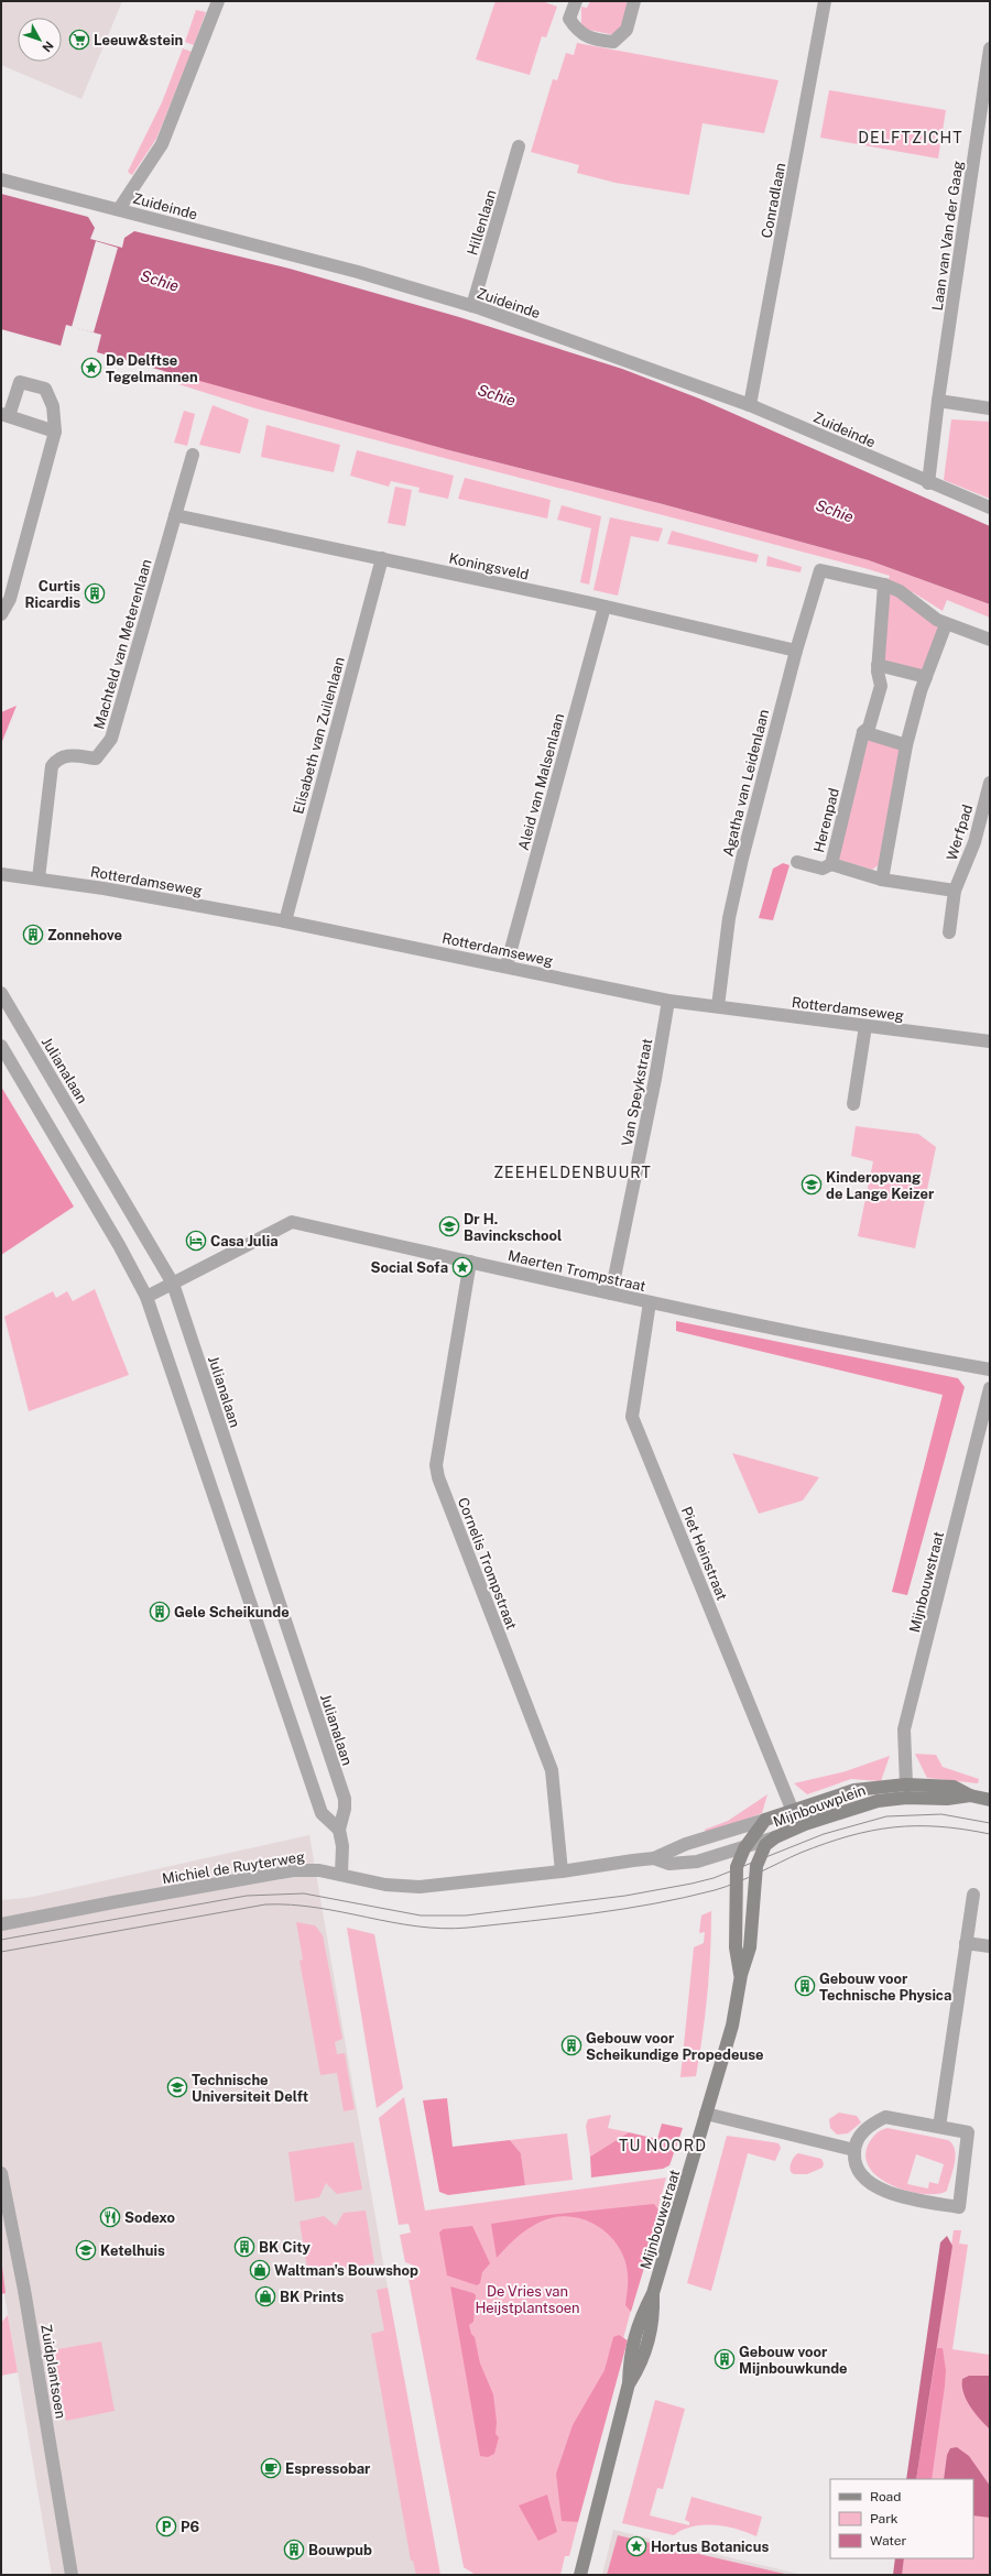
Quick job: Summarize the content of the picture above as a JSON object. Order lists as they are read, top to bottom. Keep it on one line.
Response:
{"streets":{"main road":["Mijnbouwstraat","Mijnbouwplein"],"street":["Conradlaan","Zuideinde","Hillenlaan","Laan van Van der Gaag","Koningsveld","Machteld van Meterenlaan","Elisabeth van Zuilenlaan","Aleid van Malsenlaan","Agatha van Leidenlaan","Herenpad","Werfpad","Rotterdamseweg","Julianalaan","Van Speykstraat","Maerten Trompstraat","Piet Heinstraat","Cornelis Trompstraat","Michiel de Ruyterweg","Zuidplantsoen"]},"crossings":[["Conradlaan","Zuideinde"],["Zuideinde","Hillenlaan"],["Zuideinde","Laan van Van der Gaag"],["Koningsveld","Machteld van Meterenlaan"],["Koningsveld","Elisabeth van Zuilenlaan"],["Koningsveld","Aleid van Malsenlaan"],["Koningsveld","Agatha van Leidenlaan"],["Machteld van Meterenlaan","Rotterdamseweg"],["Elisabeth van Zuilenlaan","Rotterdamseweg"],["Aleid van Malsenlaan","Rotterdamseweg"],["Agatha van Leidenlaan","Herenpad"],["Agatha van Leidenlaan","Rotterdamseweg"],["Herenpad","Werfpad"],["Rotterdamseweg","Van Speykstraat"],["Julianalaan","Maerten Trompstraat"],["Julianalaan","Michiel de Ruyterweg"],["Van Speykstraat","Maerten Trompstraat"],["Maerten Trompstraat","Piet Heinstraat"],["Maerten Trompstraat","Cornelis Trompstraat"],["Piet Heinstraat","Mijnbouwplein"],["Cornelis Trompstraat","Michiel de Ruyterweg"],["Mijnbouwstraat","Mijnbouwplein"],["Mijnbouwstraat","Michiel de Ruyterweg"],["Mijnbouwplein","Michiel de Ruyterweg"]],"districts":["DELFTZICHT","ZEEHELDENBUURT","TU NOORD"],"water":["Schie"],"parks":["De Vries van Heijstplantsoen"],"places":{"supermarket":["Leeuw&stein"],"place":["De Delftse Tegelmannen","Social Sofa","Hortus Botanicus"],"building":["Curtis Ricardis","Zonnehove","Gele Scheikunde","Gebouw voor Technische Physica","Gebouw voor Scheikundige Propedeuse","BK City","Gebouw voor Mijnbouwkunde","Bouwpub"],"school or university":["Kinderopvang de Lange Keizer","Dr H. Bavinckschool","Technische Universiteit Delft","Ketelhuis"],"hotel":["Casa Julia"],"restaurant":["Sodexo"],"shop":["Waltman's Bouwshop","BK Prints"],"cafe":["Espressobar"],"parking":["P6"]},"legend":["Road","Park","Water"],"north":"bottom right"}
